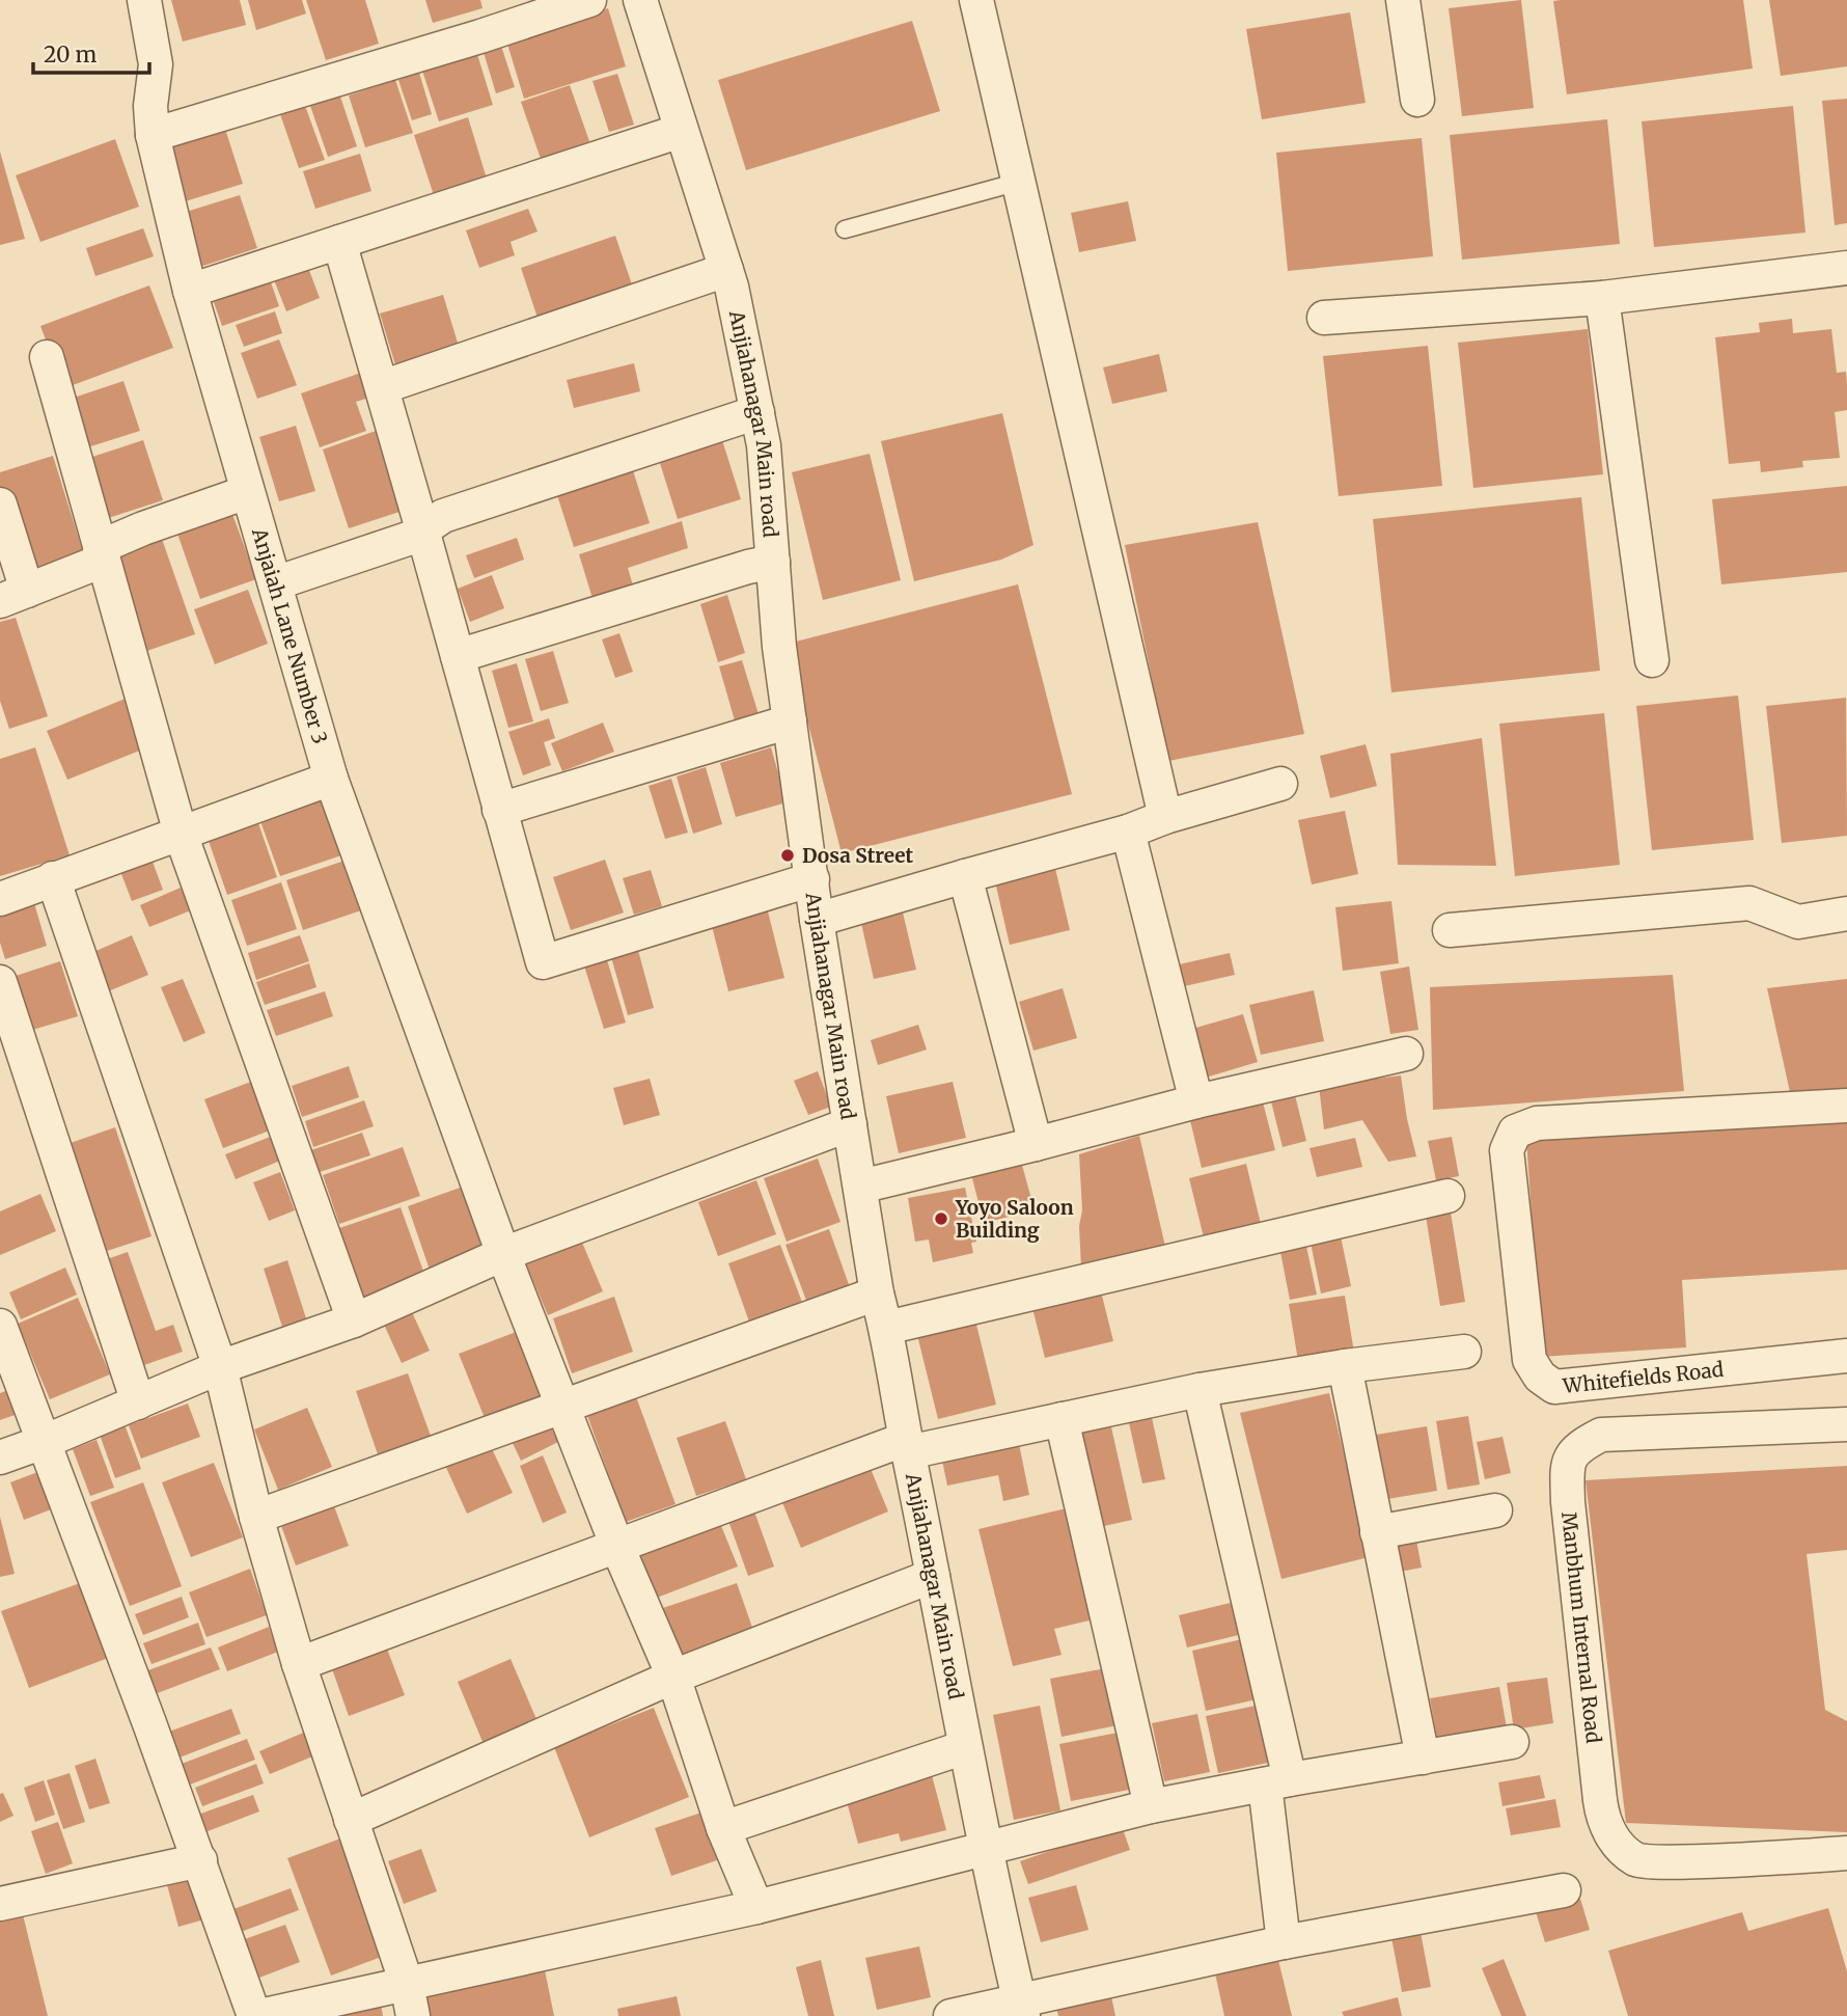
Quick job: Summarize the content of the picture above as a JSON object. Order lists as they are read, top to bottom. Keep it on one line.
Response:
{"streets":{"street":["Anjiahanagar Main road","Anjaiah Lane Number 3","Whitefields Road","Manbhum Internal Road"]},"places":["Dosa Street","Yoyo Saloon Building"],"scale_bar":"20 m"}
